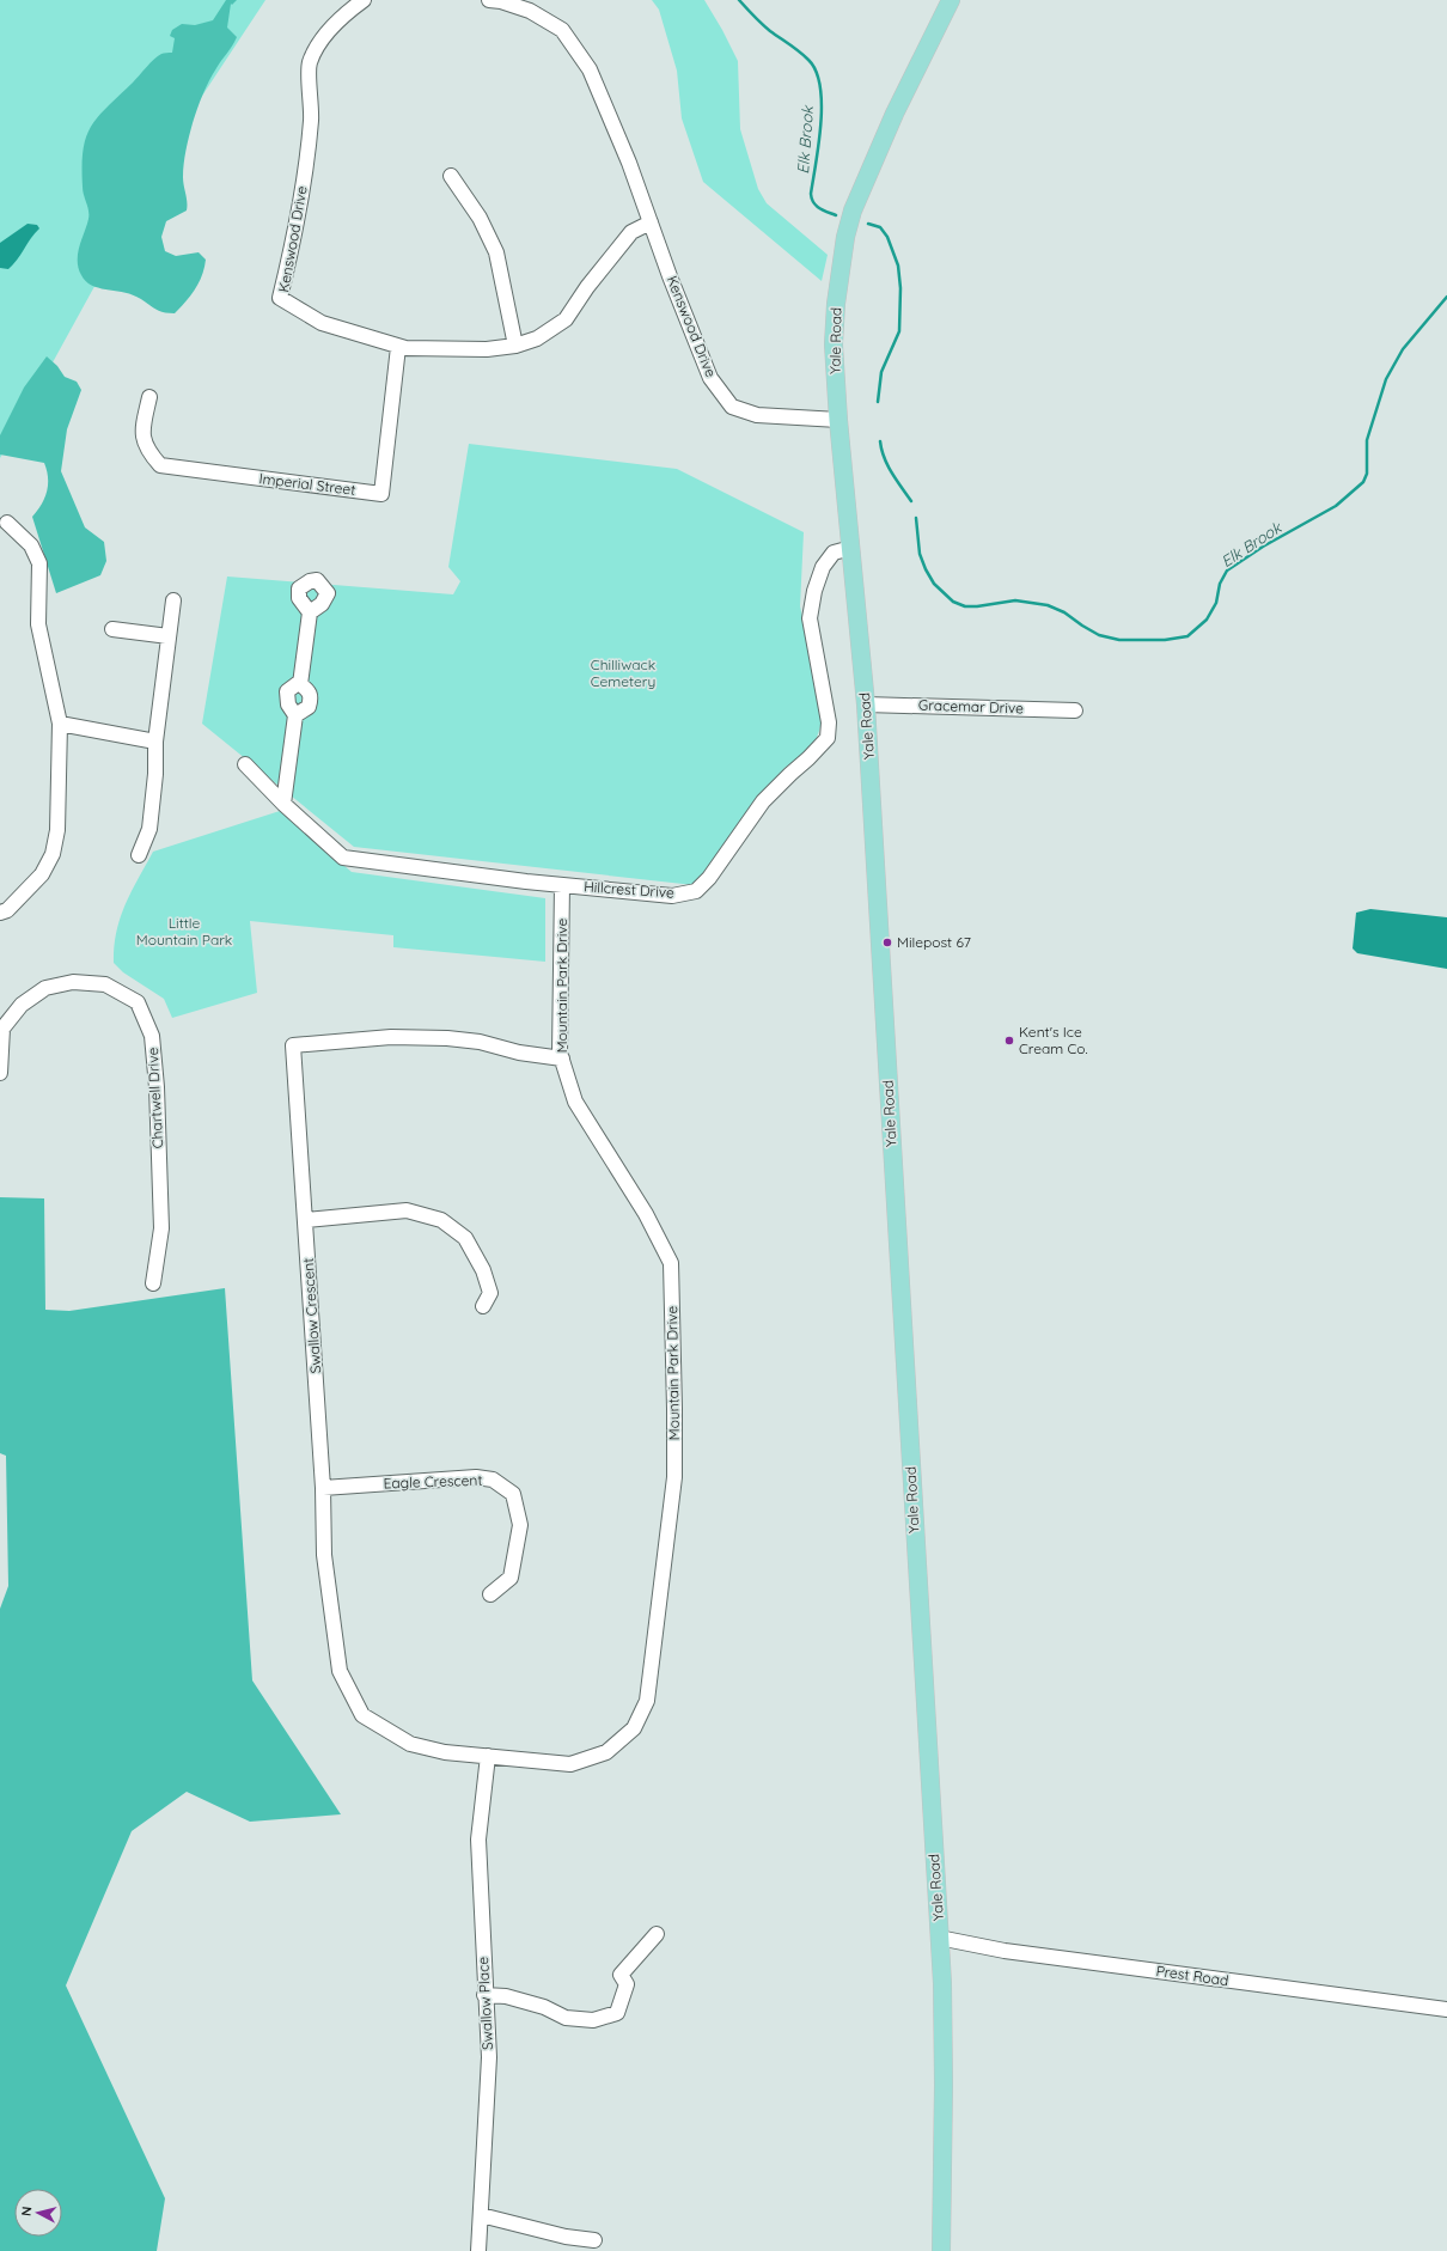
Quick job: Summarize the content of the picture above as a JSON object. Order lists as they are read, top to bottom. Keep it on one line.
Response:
{"streets":{"main road":["Yale Road"],"street":["Kenswood Drive","Imperial Street","Gracemar Drive","Hillcrest Drive","Mountain Park Drive","Chartwell Drive","Swallow Crescent","Eagle Crescent","Prest Road","Swallow Place"]},"crossings":[["Kenswood Drive","Yale Road"],["Kenswood Drive","Imperial Street"],["Yale Road","Gracemar Drive"],["Yale Road","Hillcrest Drive"],["Yale Road","Prest Road"],["Hillcrest Drive","Mountain Park Drive"],["Mountain Park Drive","Swallow Crescent"],["Mountain Park Drive","Swallow Place"],["Swallow Crescent","Eagle Crescent"],["Swallow Crescent","Swallow Place"]],"water":["Elk Brook"],"parks":["Chilliwack Cemetery","Little Mountain Park"],"places":["Milepost 67","Kent's Ice Cream Co."],"north":"left"}
